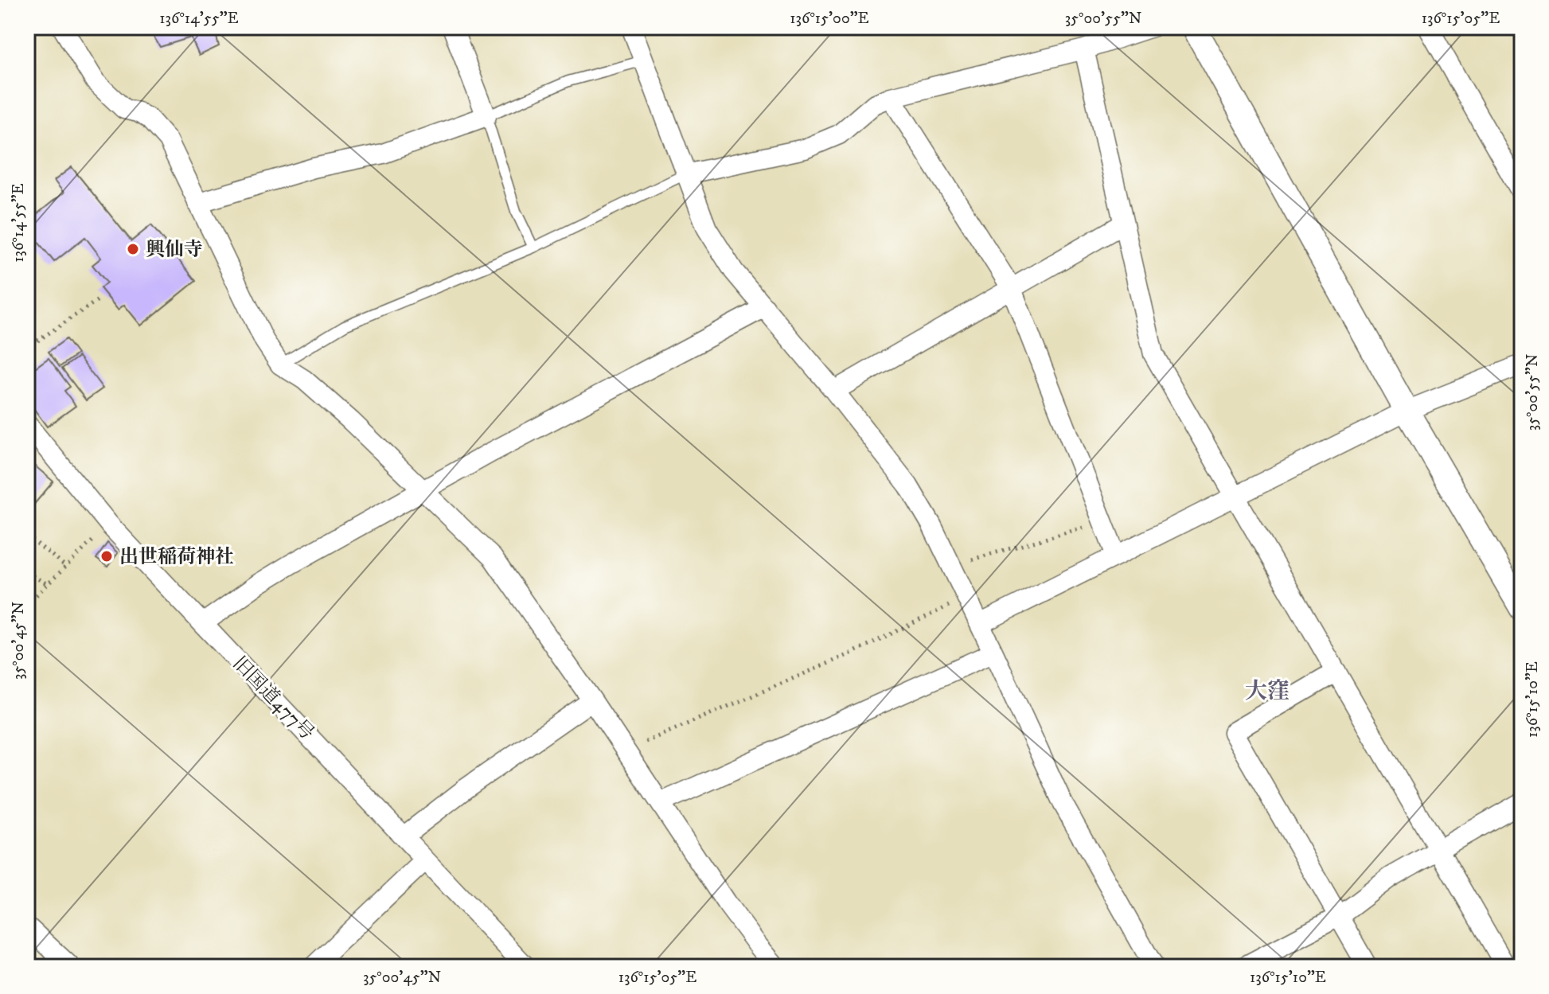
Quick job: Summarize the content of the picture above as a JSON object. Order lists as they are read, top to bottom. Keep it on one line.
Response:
{"streets":{"street":["旧国道477号"]},"districts":["大窪"],"places":["興仙寺","出世稲荷神社"],"coordinates":["136°14'55\"E","136°15'00\"E","35°00'55\"N","136°15'05\"E","35°00'45\"N","136°15'10\"E"]}
